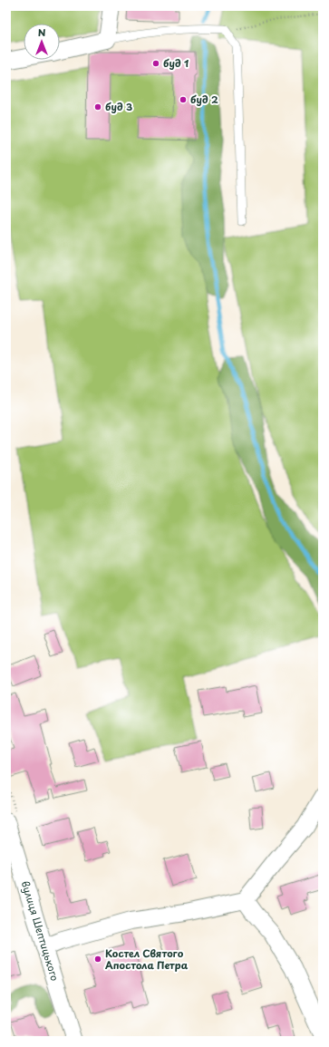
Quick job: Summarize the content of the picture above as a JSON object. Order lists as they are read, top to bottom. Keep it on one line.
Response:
{"streets":{"street":["вулиця Шептицького"]},"places":["буд 1","буд 2","буд 3","Костел Святого Апостола Петра"],"north":"top"}
